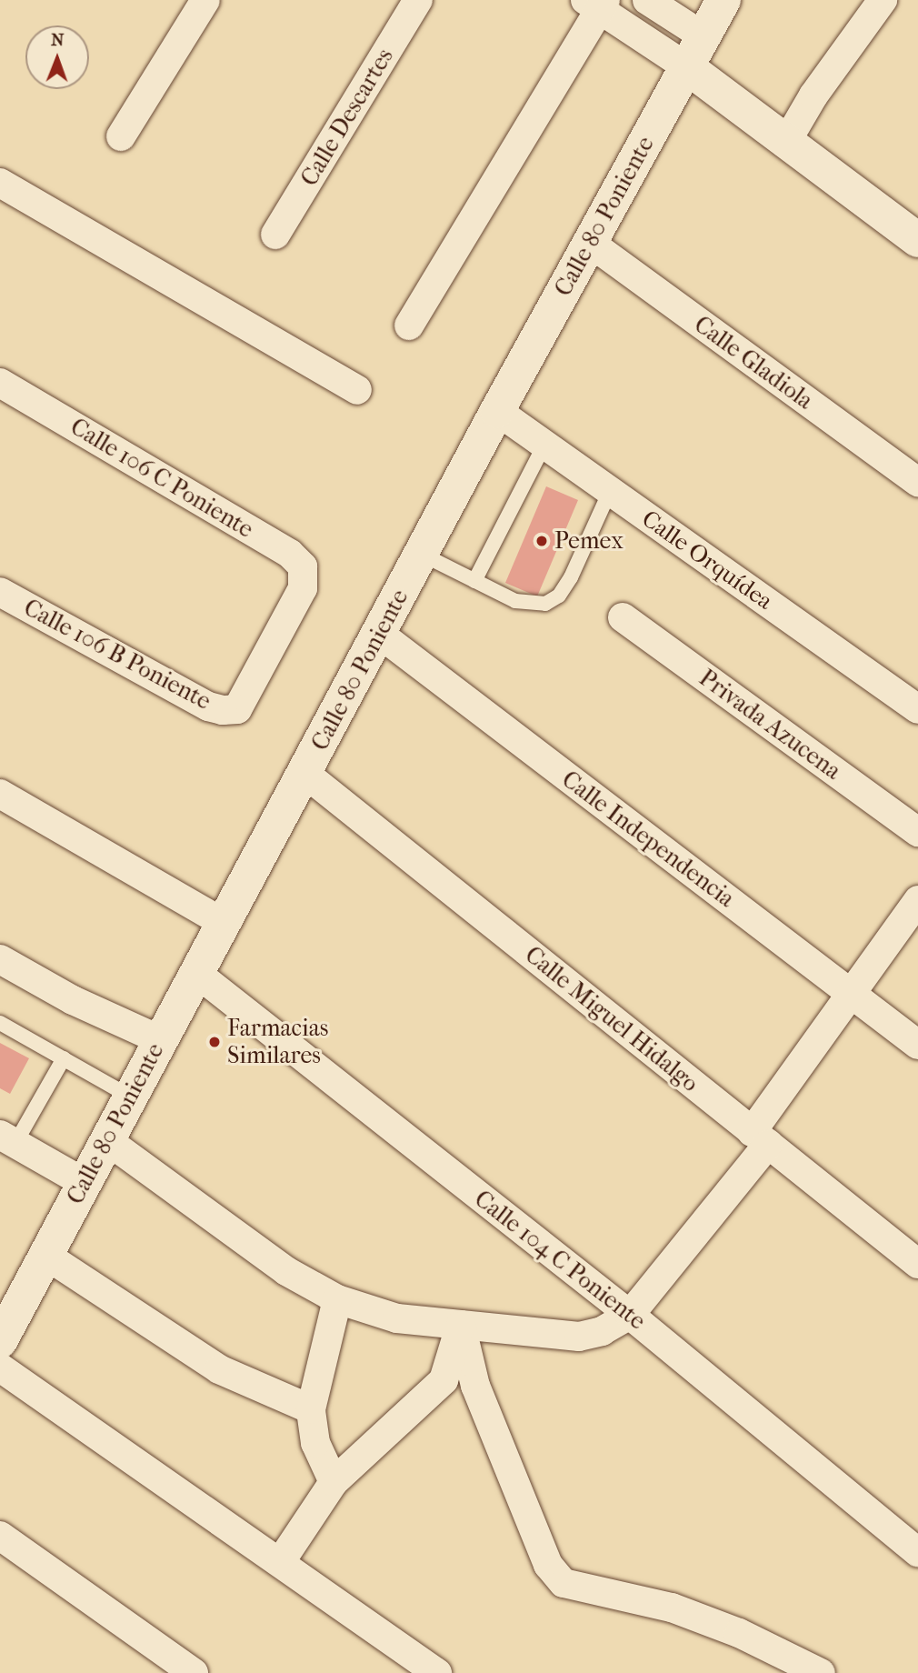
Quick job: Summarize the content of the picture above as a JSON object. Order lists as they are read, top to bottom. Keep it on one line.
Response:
{"streets":{"street":["Calle Descartes","Calle 80 Poniente","Calle Gladiola","Calle 106 C Poniente","Calle Orquídea","Calle 106 B Poniente","Privada Azucena","Calle Independencia","Calle Miguel Hidalgo","Calle 104 C Poniente"]},"crossings":[["Calle 80 Poniente","Calle Gladiola"],["Calle 80 Poniente","Calle Orquídea"],["Calle 80 Poniente","Calle Independencia"],["Calle 80 Poniente","Calle Miguel Hidalgo"],["Calle 80 Poniente","Calle 104 C Poniente"],["Calle 106 C Poniente","Calle 106 B Poniente"]],"places":["Pemex","Farmacias Similares"],"north":"top"}
